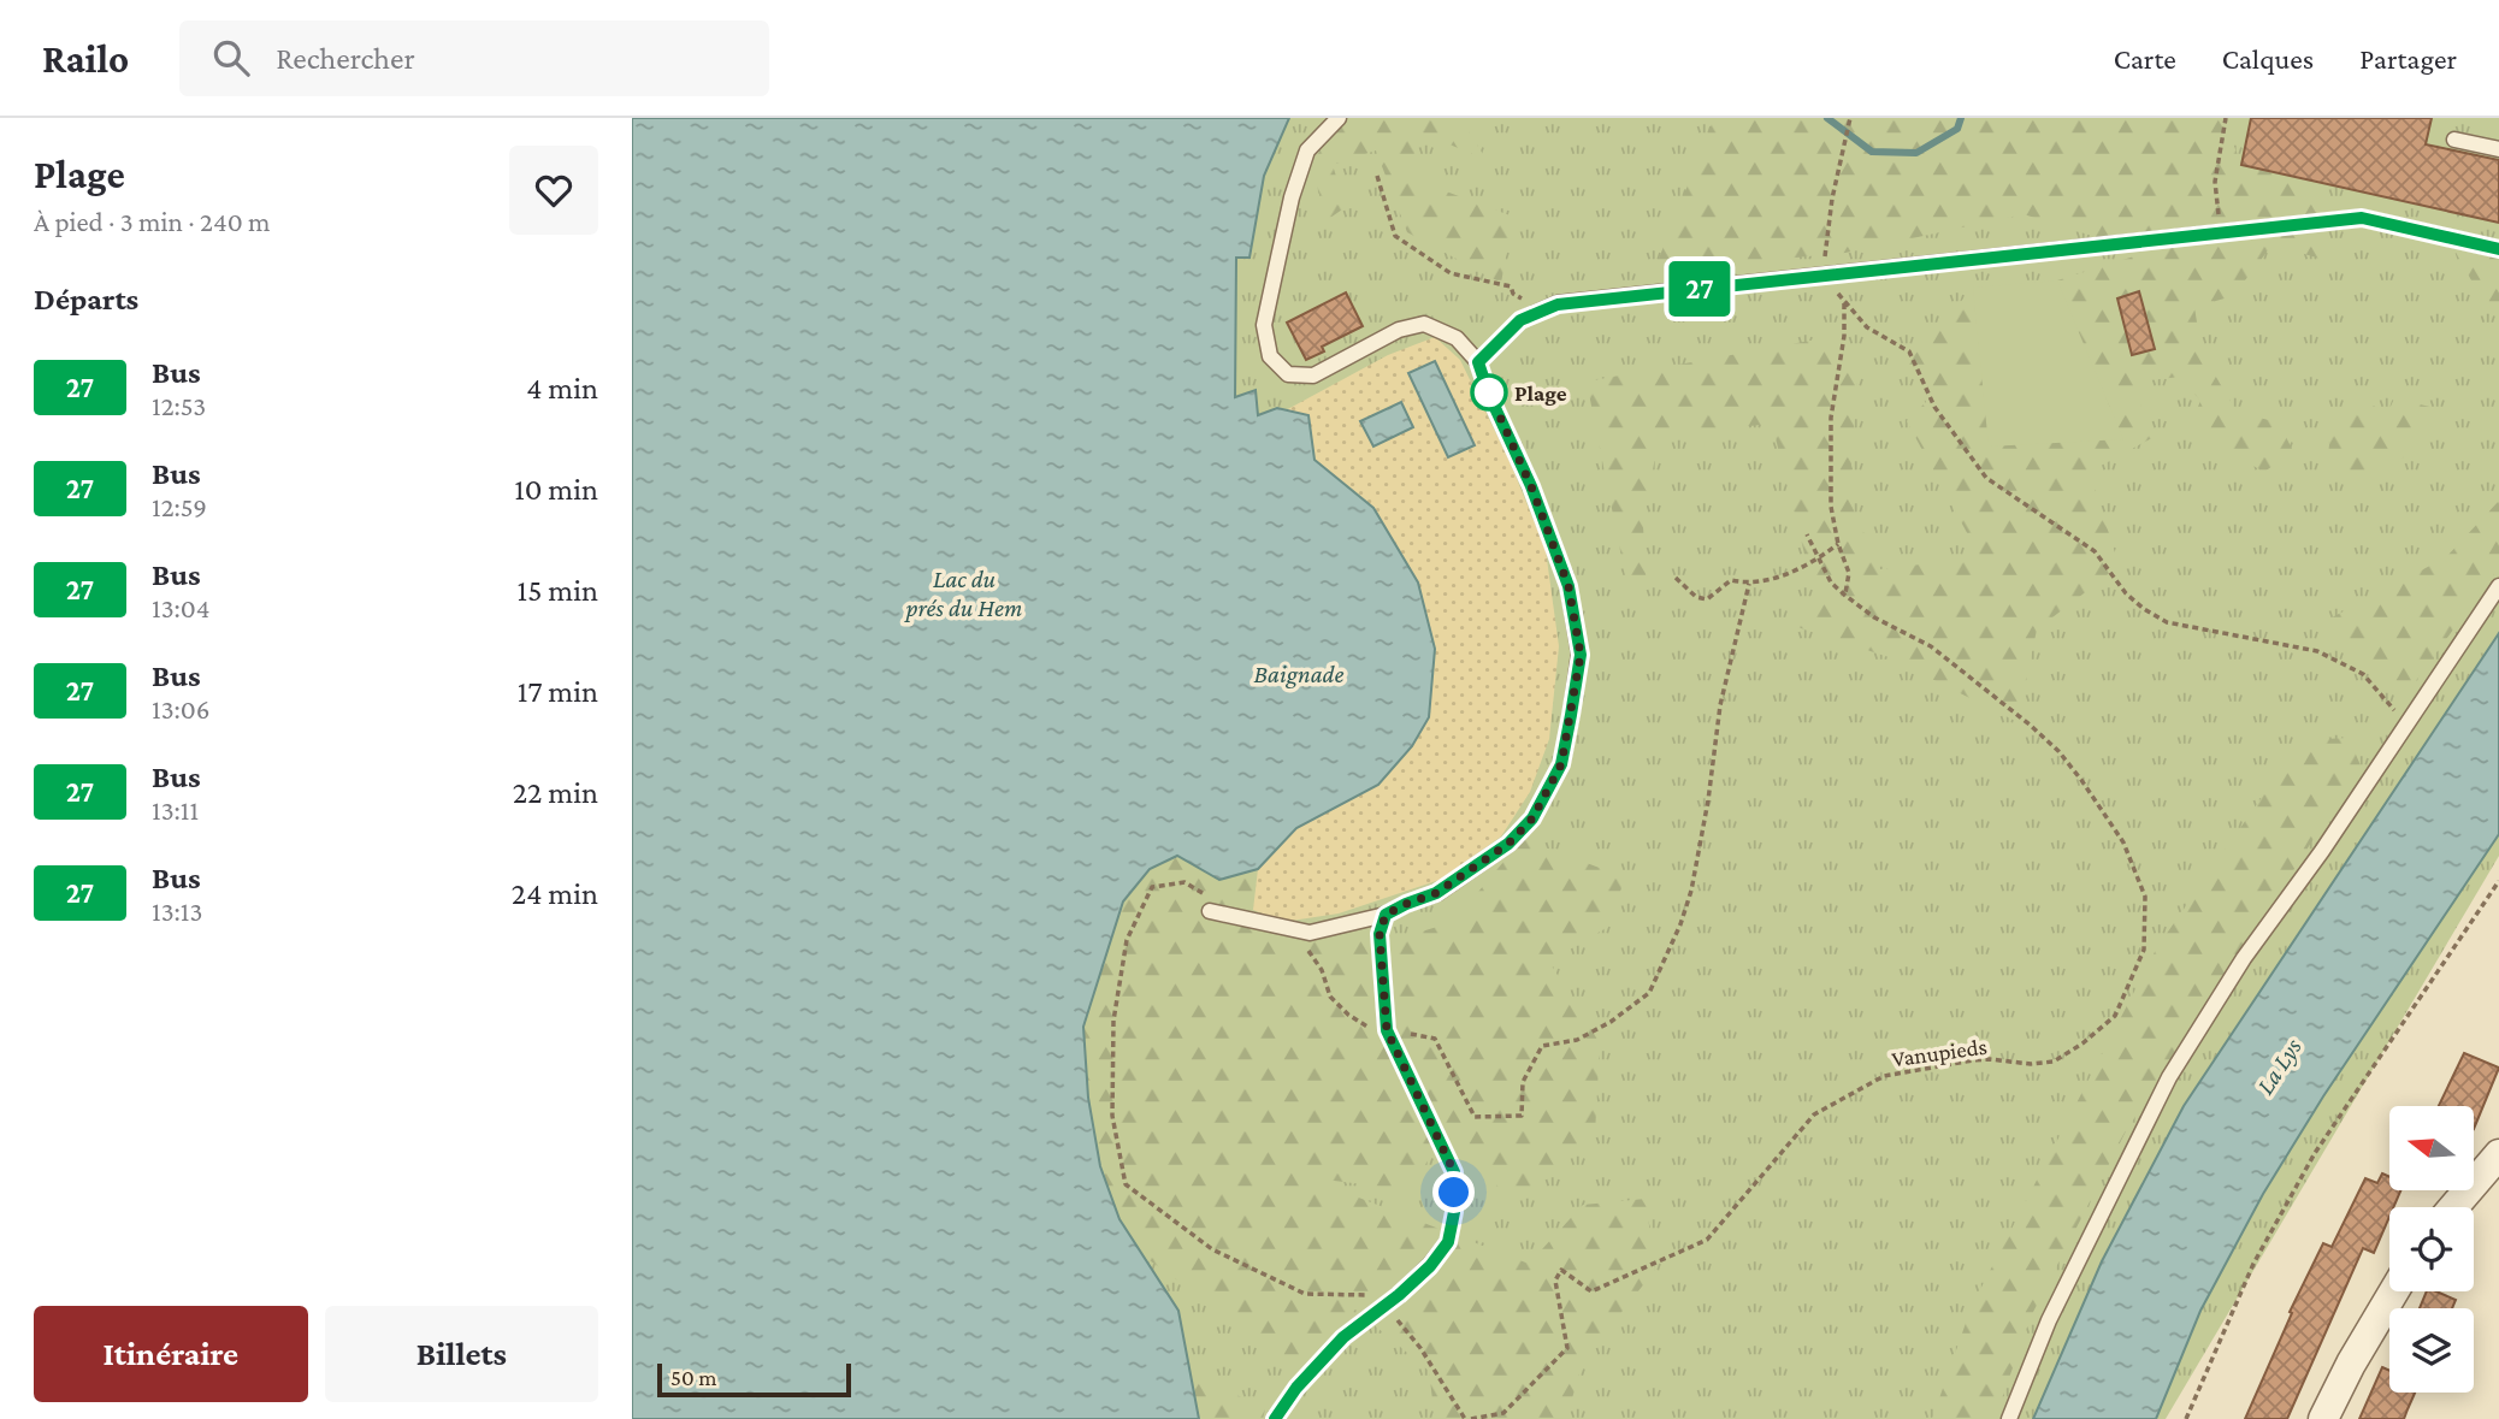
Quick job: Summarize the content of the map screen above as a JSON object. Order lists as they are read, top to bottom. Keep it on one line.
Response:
{"streets":{"path":["Vanupieds"]},"water":["Lac du prés du Hem","Baignade","La Lys"],"places":["Plage"],"lines":["bus line 27"],"scale_bar":"50 m","north":"left","page":{"header":"Railo","search":"Rechercher","nav":["Carte","Calques","Partager"],"heading":[["Plage","À pied · 3 min · 240 m"],"Départs"],"on_map":"27","list":[{"mark":"27","name":"Bus","note":"12:53","value":"4 min"},{"mark":"27","name":"Bus","note":"12:59","value":"10 min"},{"mark":"27","name":"Bus","note":"13:04","value":"15 min"},{"mark":"27","name":"Bus","note":"13:06","value":"17 min"},{"mark":"27","name":"Bus","note":"13:11","value":"22 min"},{"mark":"27","name":"Bus","note":"13:13","value":"24 min"}],"buttons":["Itinéraire","Billets"],"scale":"50 m"}}
